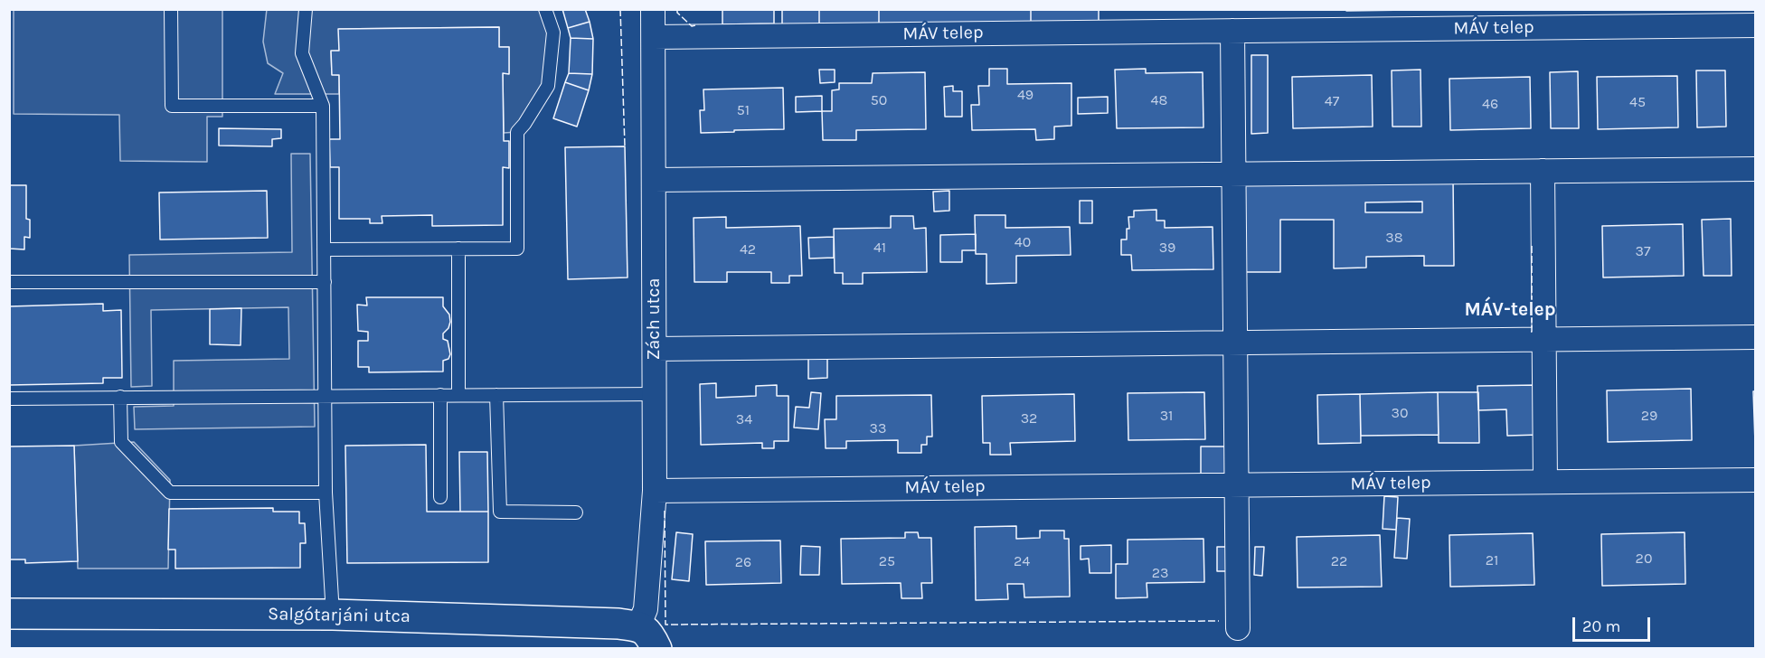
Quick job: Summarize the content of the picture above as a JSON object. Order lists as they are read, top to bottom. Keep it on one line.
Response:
{"streets":{"street":["MÁV telep","Zách utca","Salgótarjáni utca"]},"crossings":[["MÁV telep","Zách utca"],["Zách utca","Salgótarjáni utca"]],"districts":["MÁV-telep"],"house_numbers":["49","50","48","47","45","46","51","38","40","41","39","42","37","30","31","29","32","34","33","20","21","25","24","22","26","23"],"scale_bar":"20 m"}
